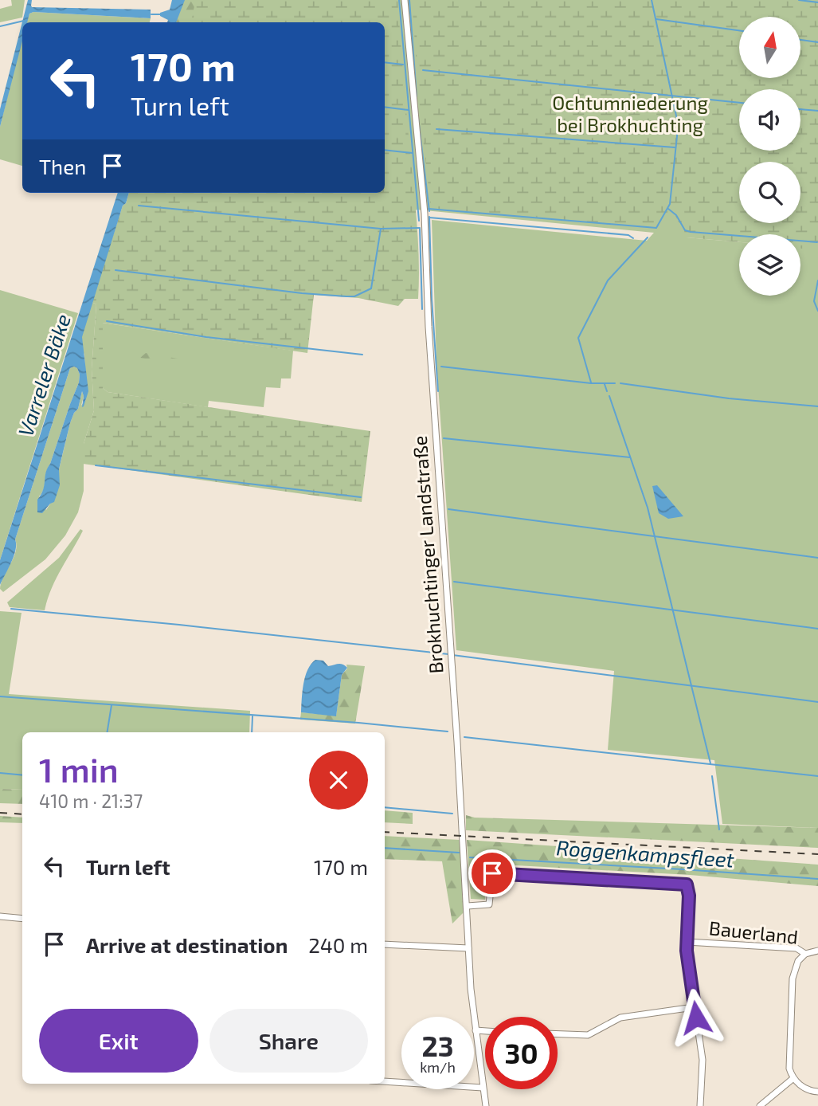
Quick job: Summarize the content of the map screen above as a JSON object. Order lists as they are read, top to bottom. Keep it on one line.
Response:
{"streets":{"street":["Brokhuchtinger Landstraße","Bauerland"]},"water":["Varreler Bäke","Roggenkampsfleet"],"parks":["Ochtumniederung bei Brokhuchting"],"north":"top","page":{"turn":["170 m","Turn left"],"then":"Then","heading":["1 min","410 m · 21:37"],"list":[{"name":"Turn left","value":"170 m"},{"name":"Arrive at destination","value":"240 m"}],"buttons":["Exit","Share"],"speed":"23 km/h","limit":"30"}}
